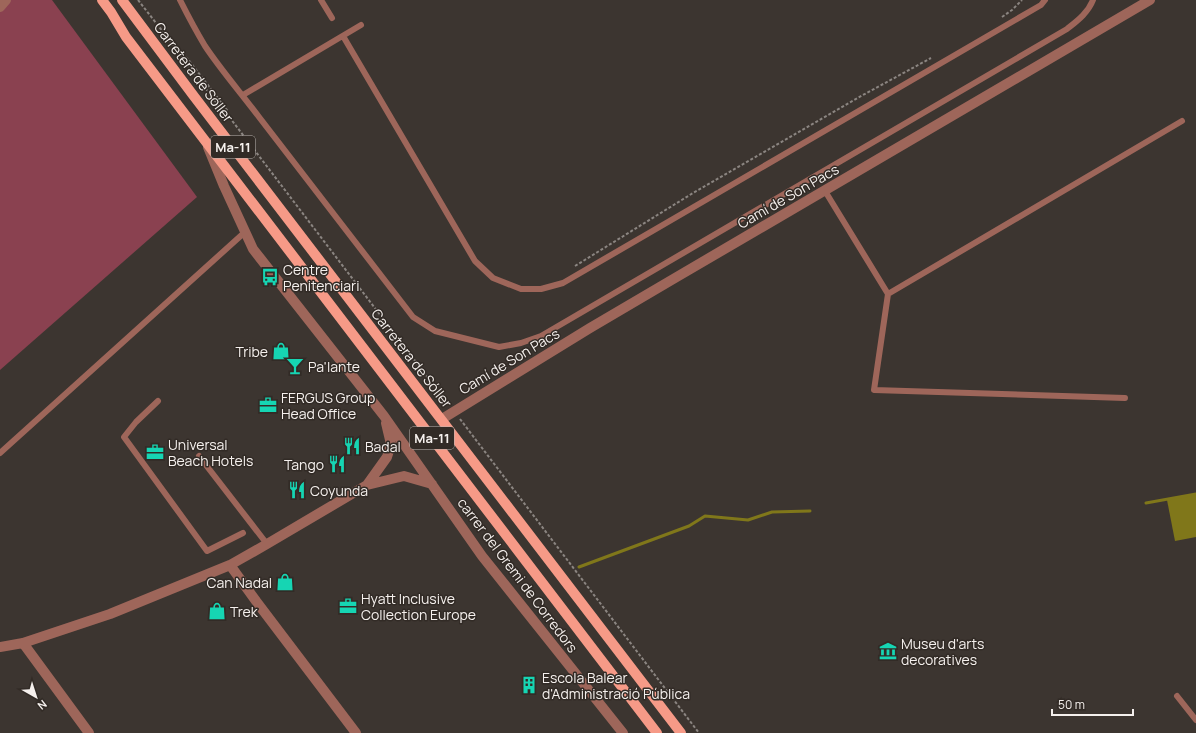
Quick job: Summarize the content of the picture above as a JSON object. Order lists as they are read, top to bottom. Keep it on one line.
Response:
{"streets":{"main road":["Carretera de Sóller","Ma-11"],"street":["Camí de Son Pacs","carrer del Gremi de Corredors"]},"crossings":[["Carretera de Sóller","Camí de Son Pacs"],["Ma-11","carrer del Gremi de Corredors"]],"places":{"bus stop":["Centre Penitenciari"],"shop":["Tribe","Can Nadal","Trek"],"bar":["Pa'lante"],"office":["FERGUS Group Head Office","Universal Beach Hotels","Hyatt Inclusive Collection Europe"],"restaurant":["Badal","Tango","Coyunda"],"museum":["Museu d'arts decoratives"],"building":["Escola Balear d'Administració Pública"]},"scale_bar":"50 m","north":"bottom right"}
